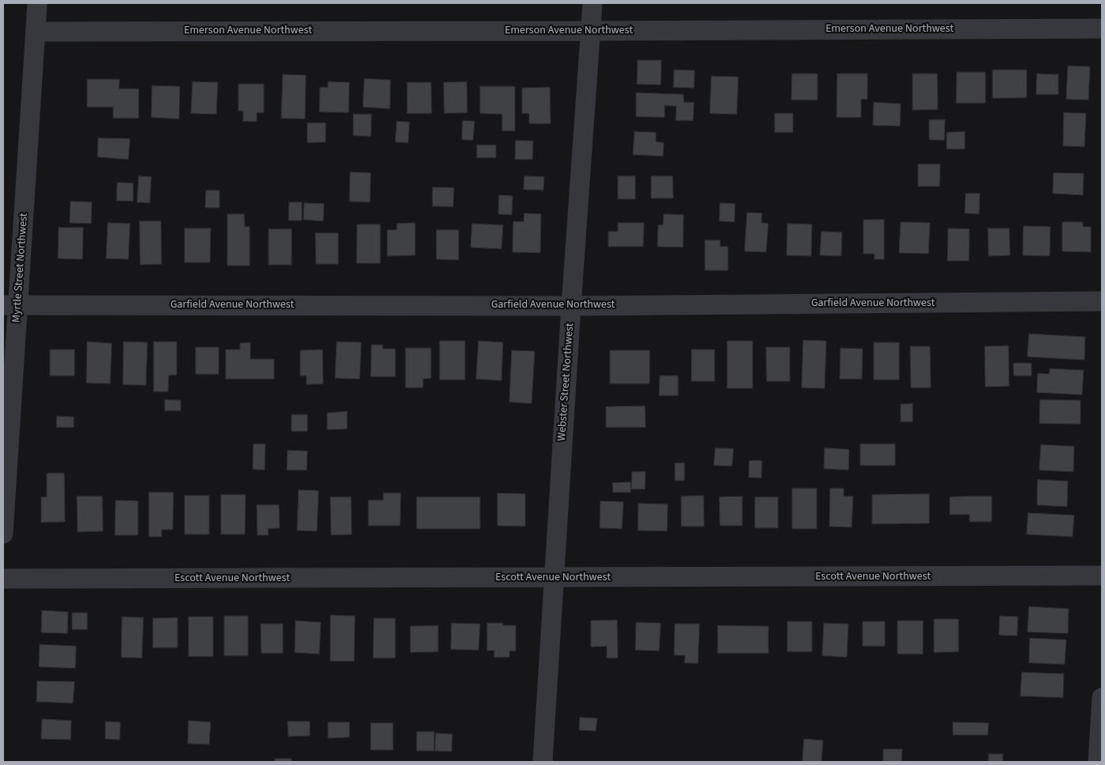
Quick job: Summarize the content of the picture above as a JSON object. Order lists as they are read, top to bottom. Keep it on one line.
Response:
{"streets":{"street":["Emerson Avenue Northwest","Myrtle Street Northwest","Garfield Avenue Northwest","Webster Street Northwest","Escott Avenue Northwest"]},"crossings":[["Emerson Avenue Northwest","Myrtle Street Northwest"],["Emerson Avenue Northwest","Webster Street Northwest"],["Myrtle Street Northwest","Garfield Avenue Northwest"],["Garfield Avenue Northwest","Webster Street Northwest"],["Webster Street Northwest","Escott Avenue Northwest"]]}
